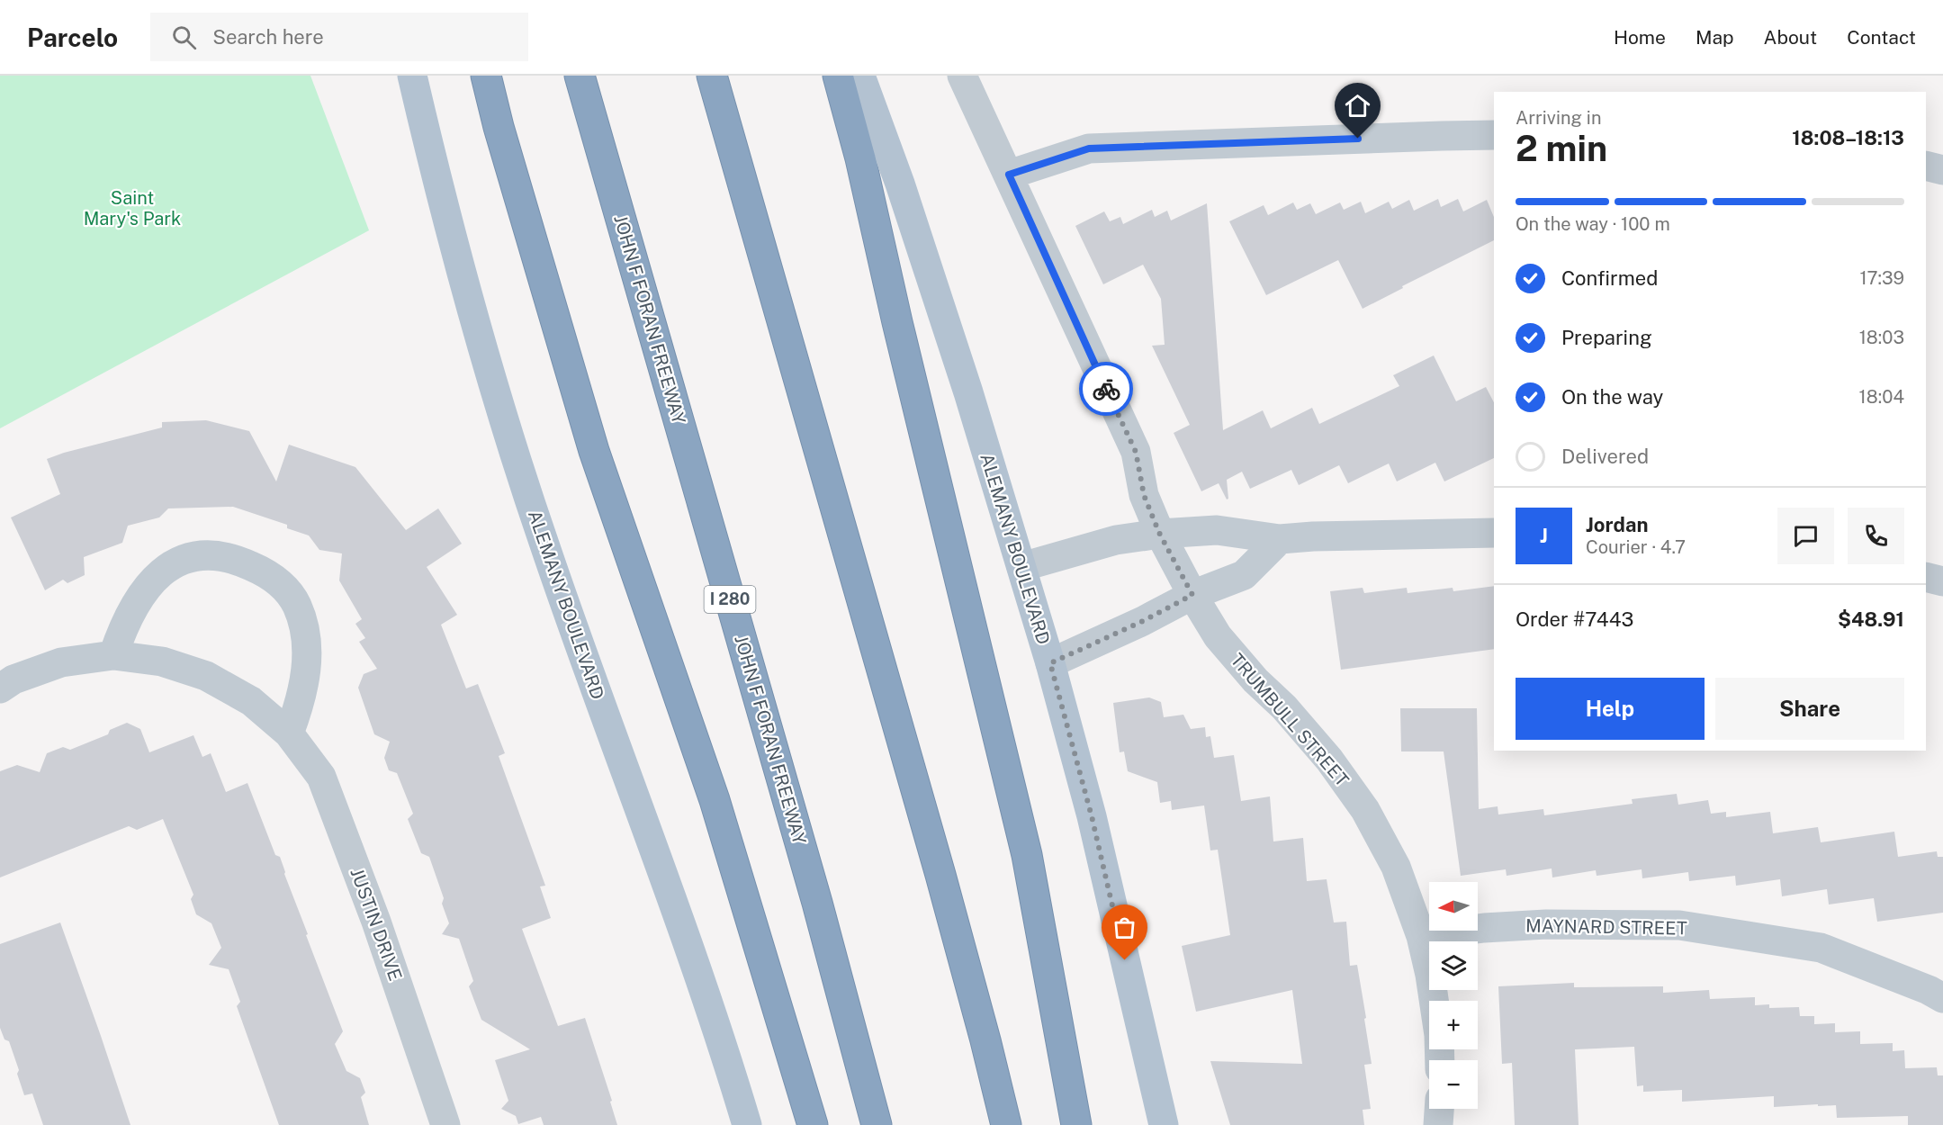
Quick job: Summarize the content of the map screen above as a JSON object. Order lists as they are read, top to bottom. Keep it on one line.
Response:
{"streets":{"highway":["JOHN F FORAN FREEWAY","I 280"],"main road":["ALEMANY BOULEVARD"],"street":["TRUMBULL STREET","JUSTIN DRIVE","MAYNARD STREET"]},"crossings":[["TRUMBULL STREET","MAYNARD STREET"]],"parks":["Saint Mary's Park"],"north":"left","page":{"header":"Parcelo","search":"Search here","nav":["Home","Map","About","Contact"],"heading":["2 min","Arriving in","18:08–18:13"],"panel":["Jordan","Courier · 4.7","Order #7443","$48.91"],"bar":"On the way · 100 m","list":[["Confirmed","17:39"],["Preparing","18:03"],["On the way","18:04"],"Delivered"],"round":"J","buttons":["Help","Share"],"map_buttons":["+","−"]}}
